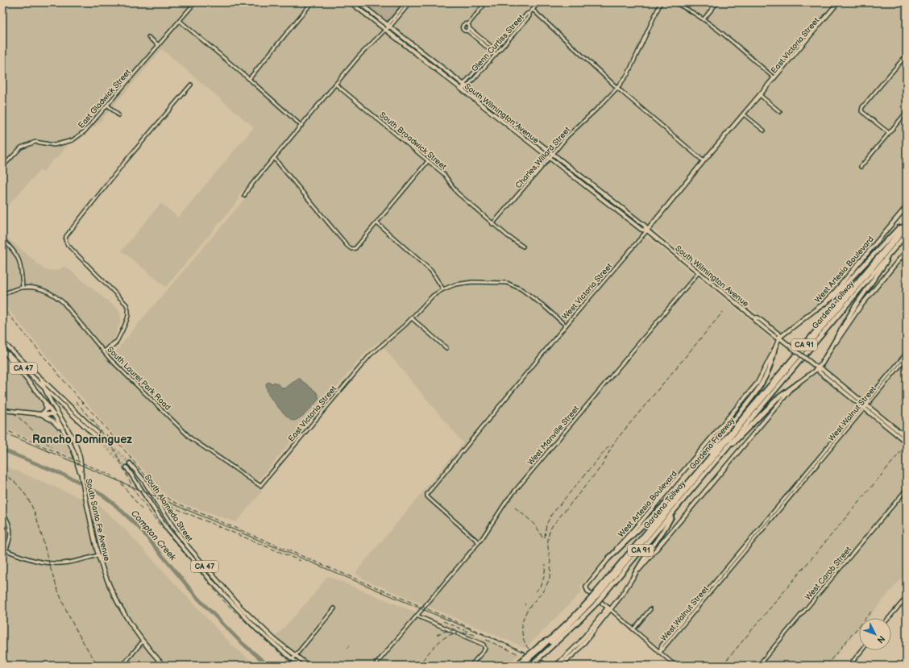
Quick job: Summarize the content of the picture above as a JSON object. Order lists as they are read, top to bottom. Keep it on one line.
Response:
{"streets":{"highway":["Gardena Tollway","CA 91","Gardena Freeway"],"main road":["East Victoria Street","South Wilmington Avenue","West Artesia Boulevard","West Victoria Street","CA 47","South Alameda Street","South Santa Fe Avenue"],"street":["Glenn Curtiss Street","East Gladwick Street","South Broadwick Street","Charles Willard Street","South Laurel Park Road","West Walnut Street","West Manville Street","West Carob Street"]},"crossings":[["Glenn Curtiss Street","South Wilmington Avenue"],["East Victoria Street","West Victoria Street"],["East Victoria Street","South Laurel Park Road"],["South Wilmington Avenue","Charles Willard Street"],["South Wilmington Avenue","West Artesia Boulevard"],["South Wilmington Avenue","West Victoria Street"],["South Wilmington Avenue","West Walnut Street"],["South Wilmington Avenue","West Manville Street"],["South Broadwick Street","Charles Willard Street"],["Gardena Tollway","Gardena Freeway"],["CA 47","South Santa Fe Avenue"]],"districts":["Rancho Dominguez"],"water":["Compton Creek"],"north":"bottom right"}
